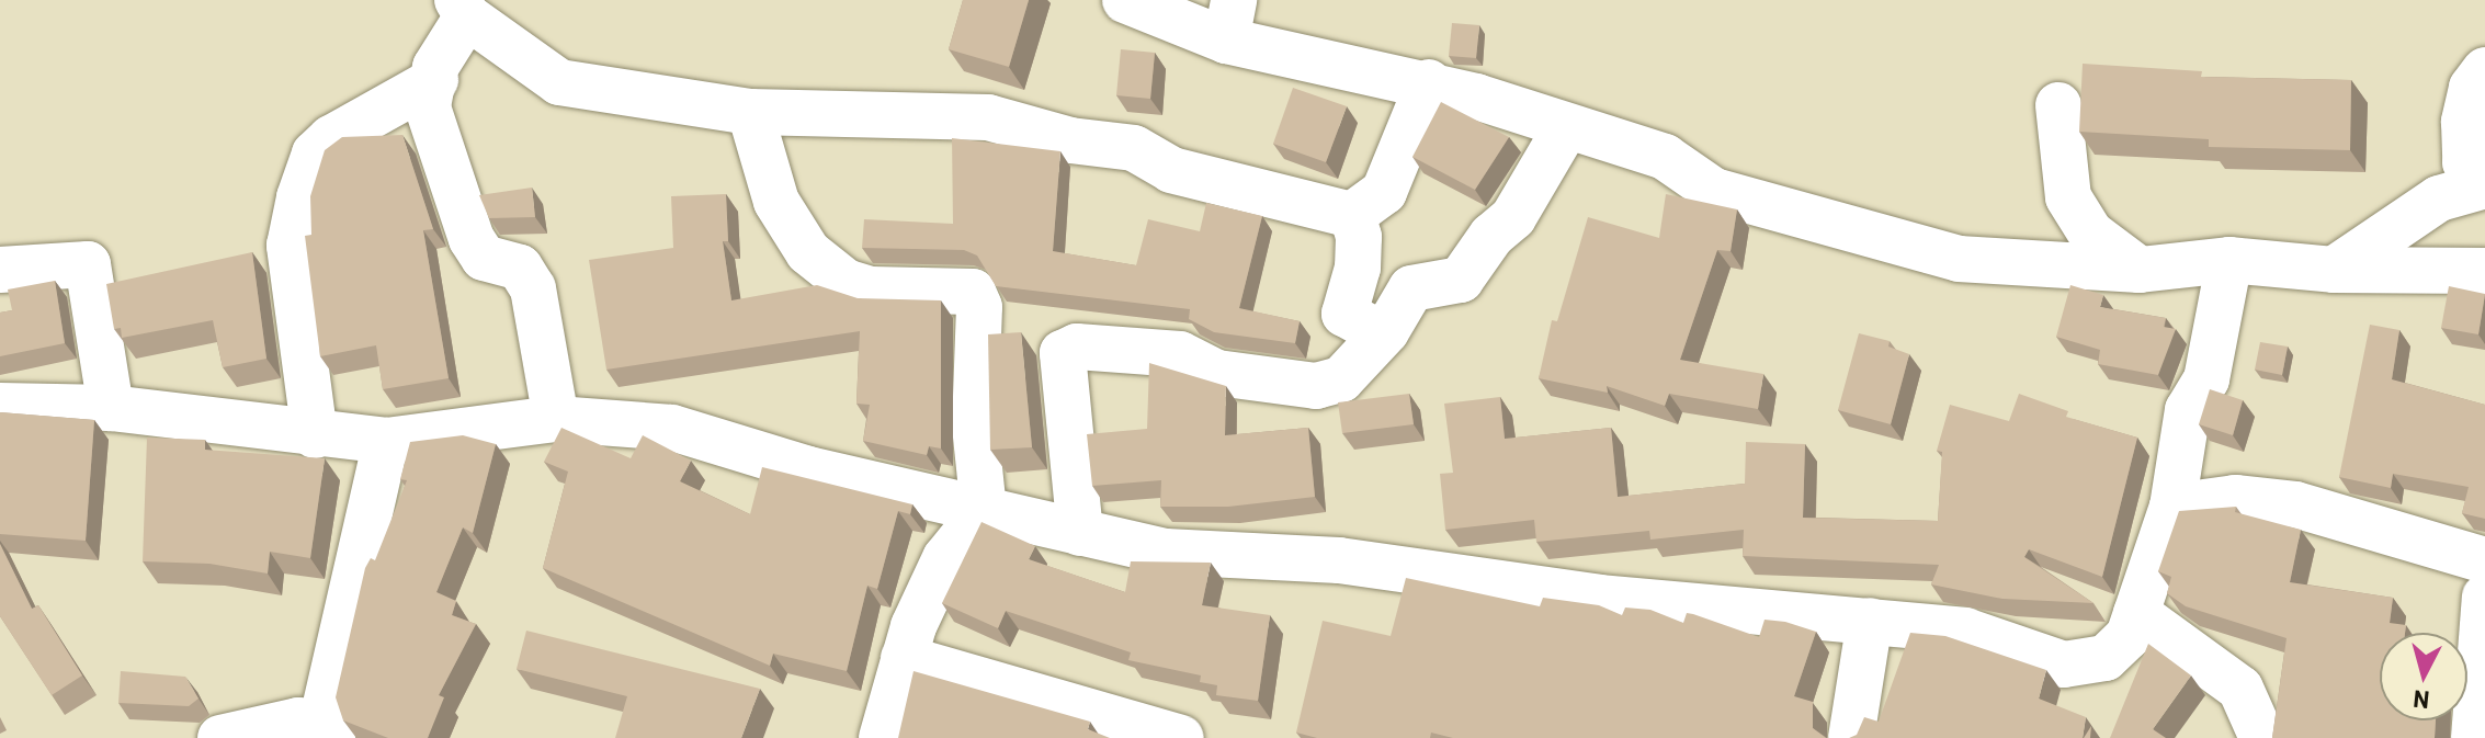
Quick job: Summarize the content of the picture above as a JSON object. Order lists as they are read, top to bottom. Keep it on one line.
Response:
{"north":"bottom"}
